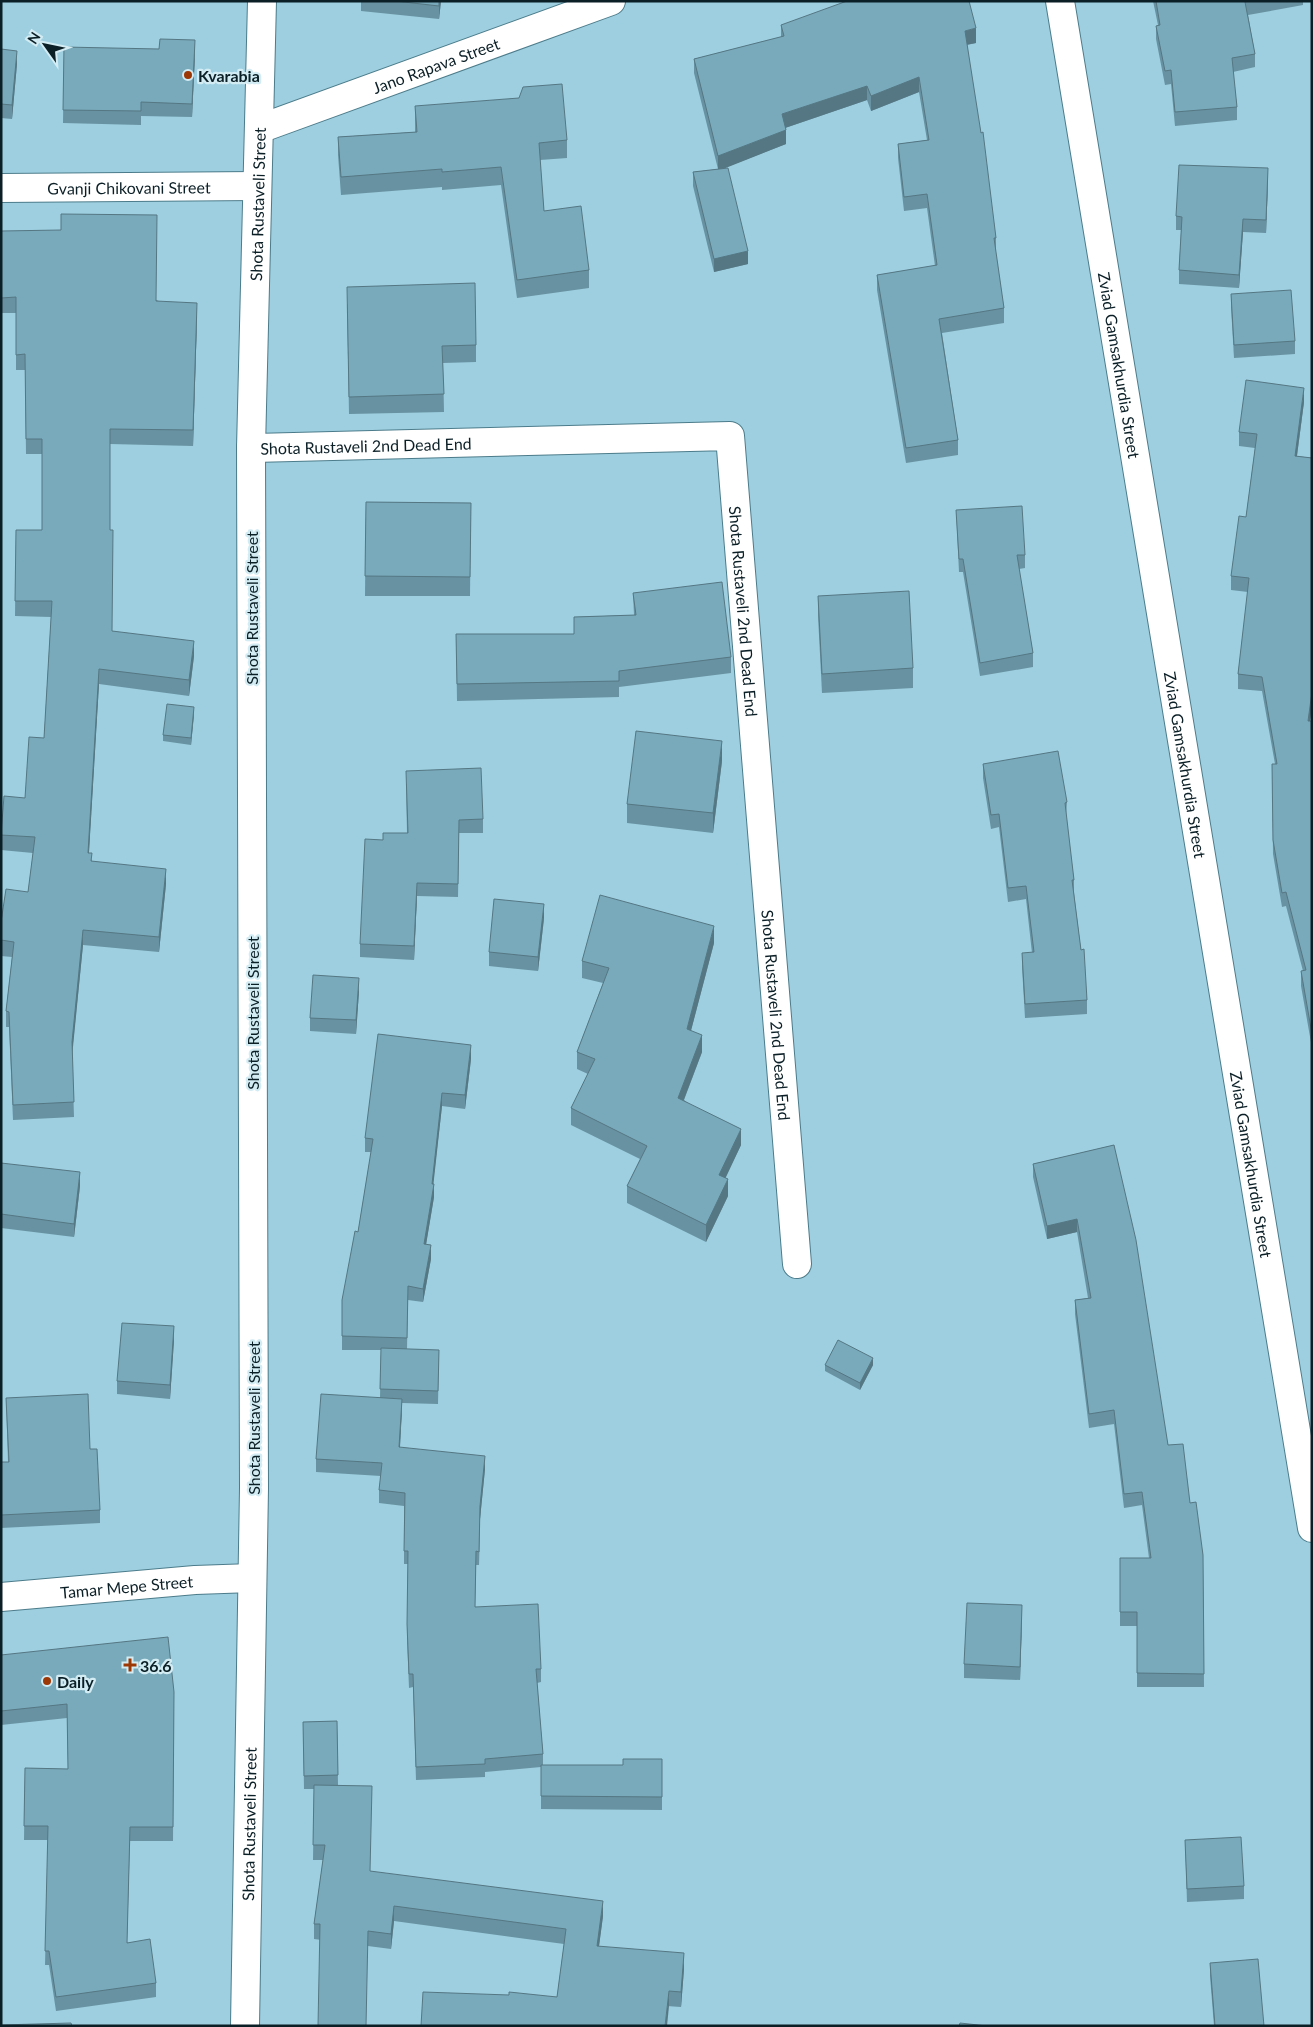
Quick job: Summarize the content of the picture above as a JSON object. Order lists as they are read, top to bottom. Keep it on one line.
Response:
{"streets":{"street":["Jano Rapava Street","Gvanji Chikovani Street","Shota Rustaveli Street","Zviad Gamsakhurdia Street","Shota Rustaveli 2nd Dead End","Tamar Mepe Street"]},"crossings":[["Jano Rapava Street","Shota Rustaveli Street"],["Gvanji Chikovani Street","Shota Rustaveli Street"],["Shota Rustaveli Street","Shota Rustaveli 2nd Dead End"],["Shota Rustaveli Street","Tamar Mepe Street"]],"places":{"other":["Kvarabia","Daily"],"health":["36.6"]},"north":"top left"}
